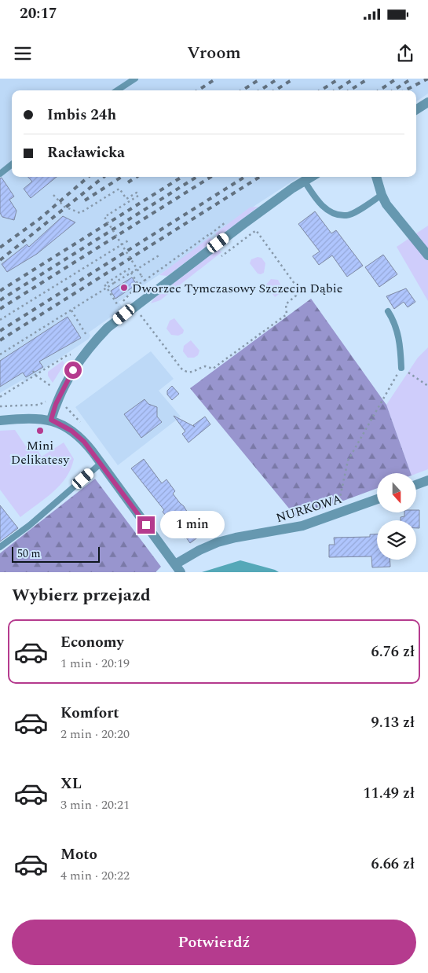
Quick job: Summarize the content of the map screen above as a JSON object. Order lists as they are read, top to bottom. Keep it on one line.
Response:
{"streets":{"street":["NURKOWA"]},"places":["Dworzec Tymczasowy Szczecin Dąbie","Mini Delikatesy"],"scale_bar":"50 m","north":"bottom","page":{"status":"20:17","header":"Vroom","banner":["Imbis 24h","Racławicka"],"bubble":"1 min","scale":"50 m","heading":"Wybierz przejazd","list":[{"name":"Economy","note":"1 min · 20:19","value":"6.76 zł"},{"name":"Komfort","note":"2 min · 20:20","value":"9.13 zł"},{"name":"XL","note":"3 min · 20:21","value":"11.49 zł"},{"name":"Moto","note":"4 min · 20:22","value":"6.66 zł"}],"buttons":"Potwierdź"}}
